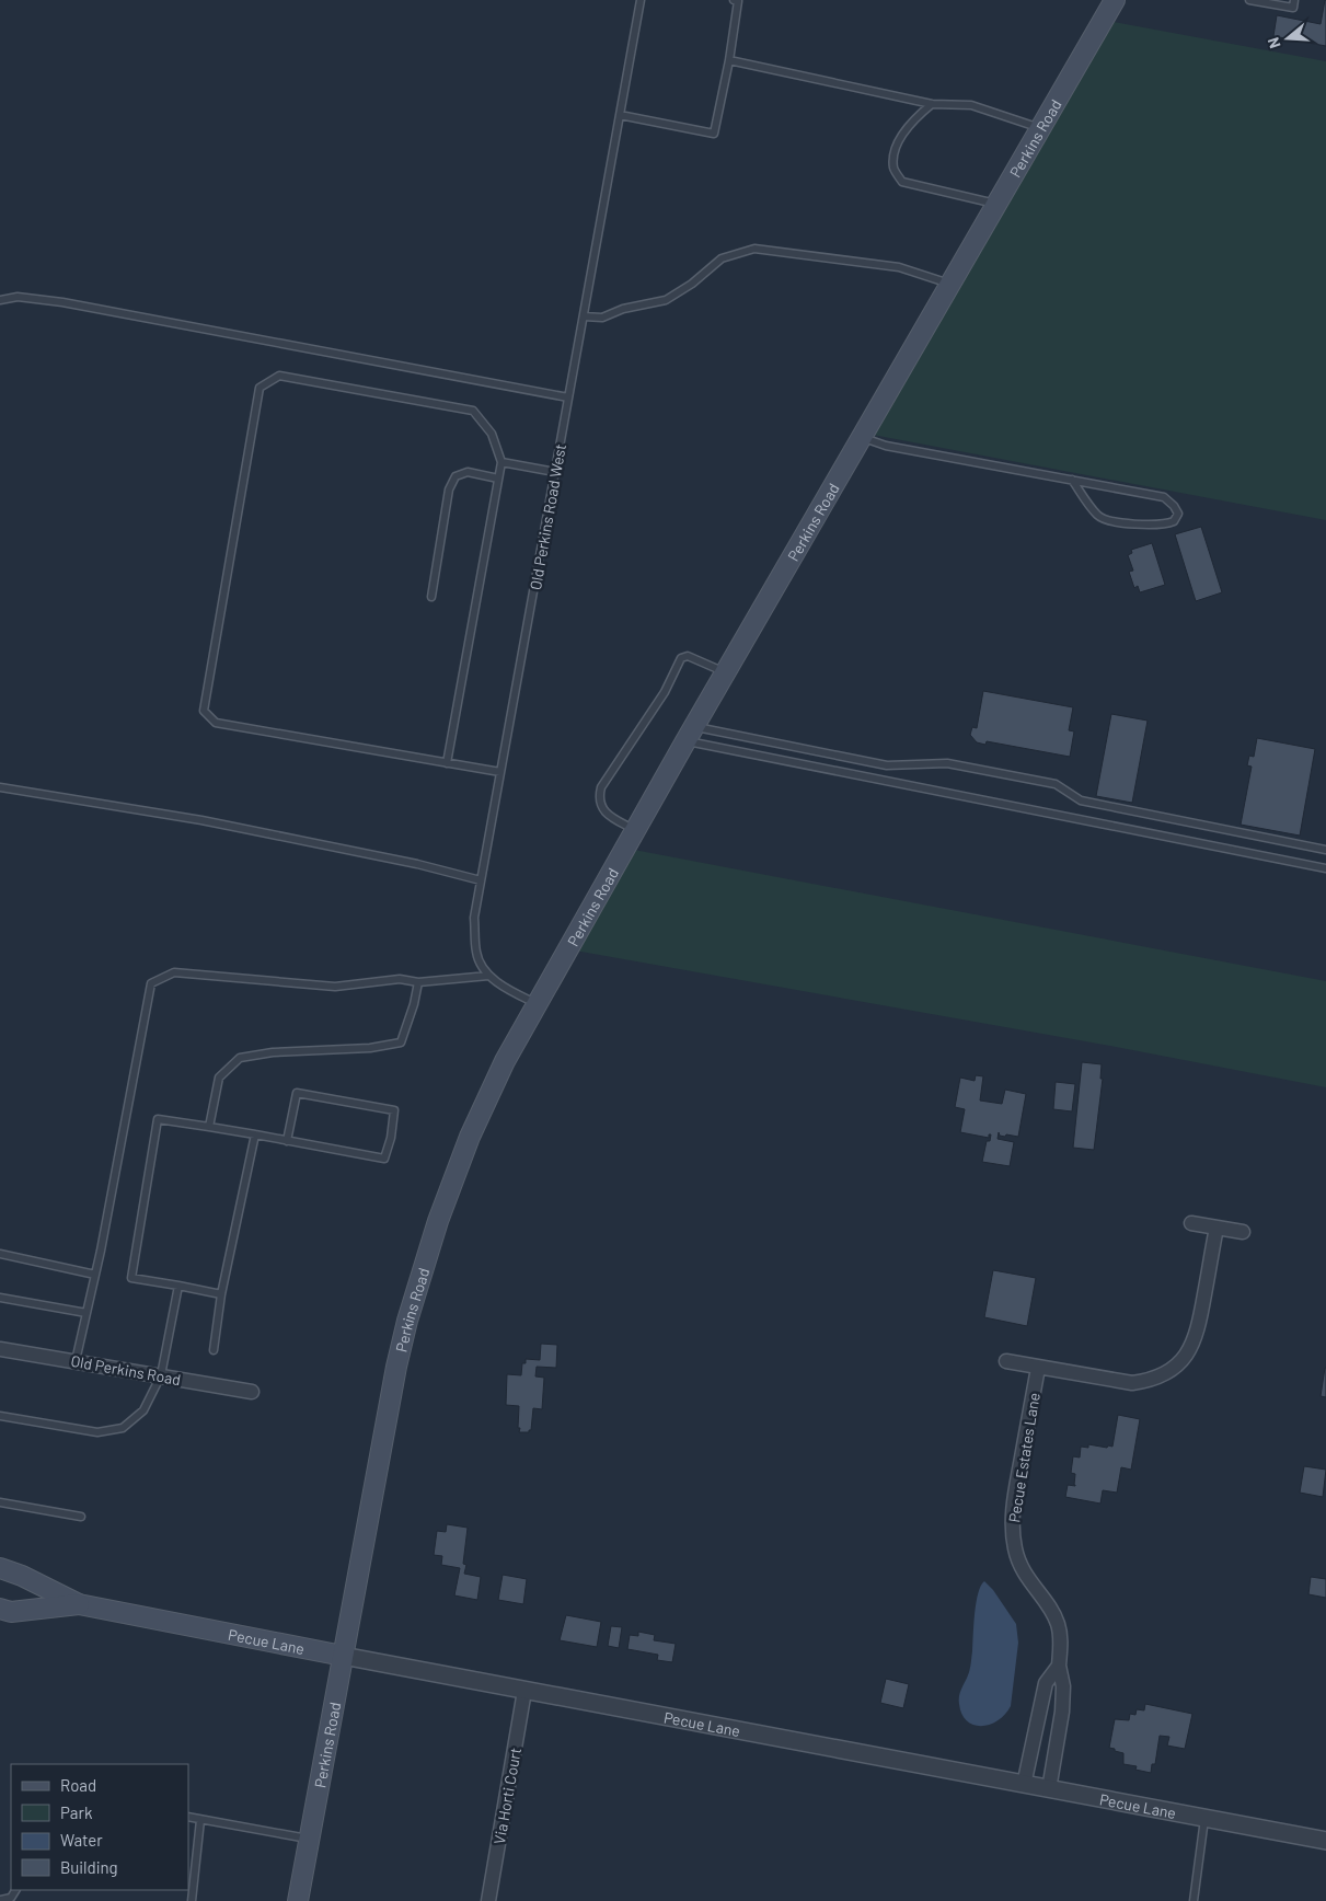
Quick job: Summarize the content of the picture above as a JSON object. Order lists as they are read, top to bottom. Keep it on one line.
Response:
{"streets":{"main road":["Perkins Road","Pecue Lane"],"street":["Old Perkins Road","Pecue Estates Lane","Via Horti Court"],"lane":["Old Perkins Road West"]},"crossings":[["Perkins Road","Old Perkins Road West"],["Perkins Road","Pecue Lane"],["Pecue Estates Lane","Pecue Lane"],["Pecue Lane","Via Horti Court"]],"legend":["Road","Park","Water","Building"],"north":"left"}
